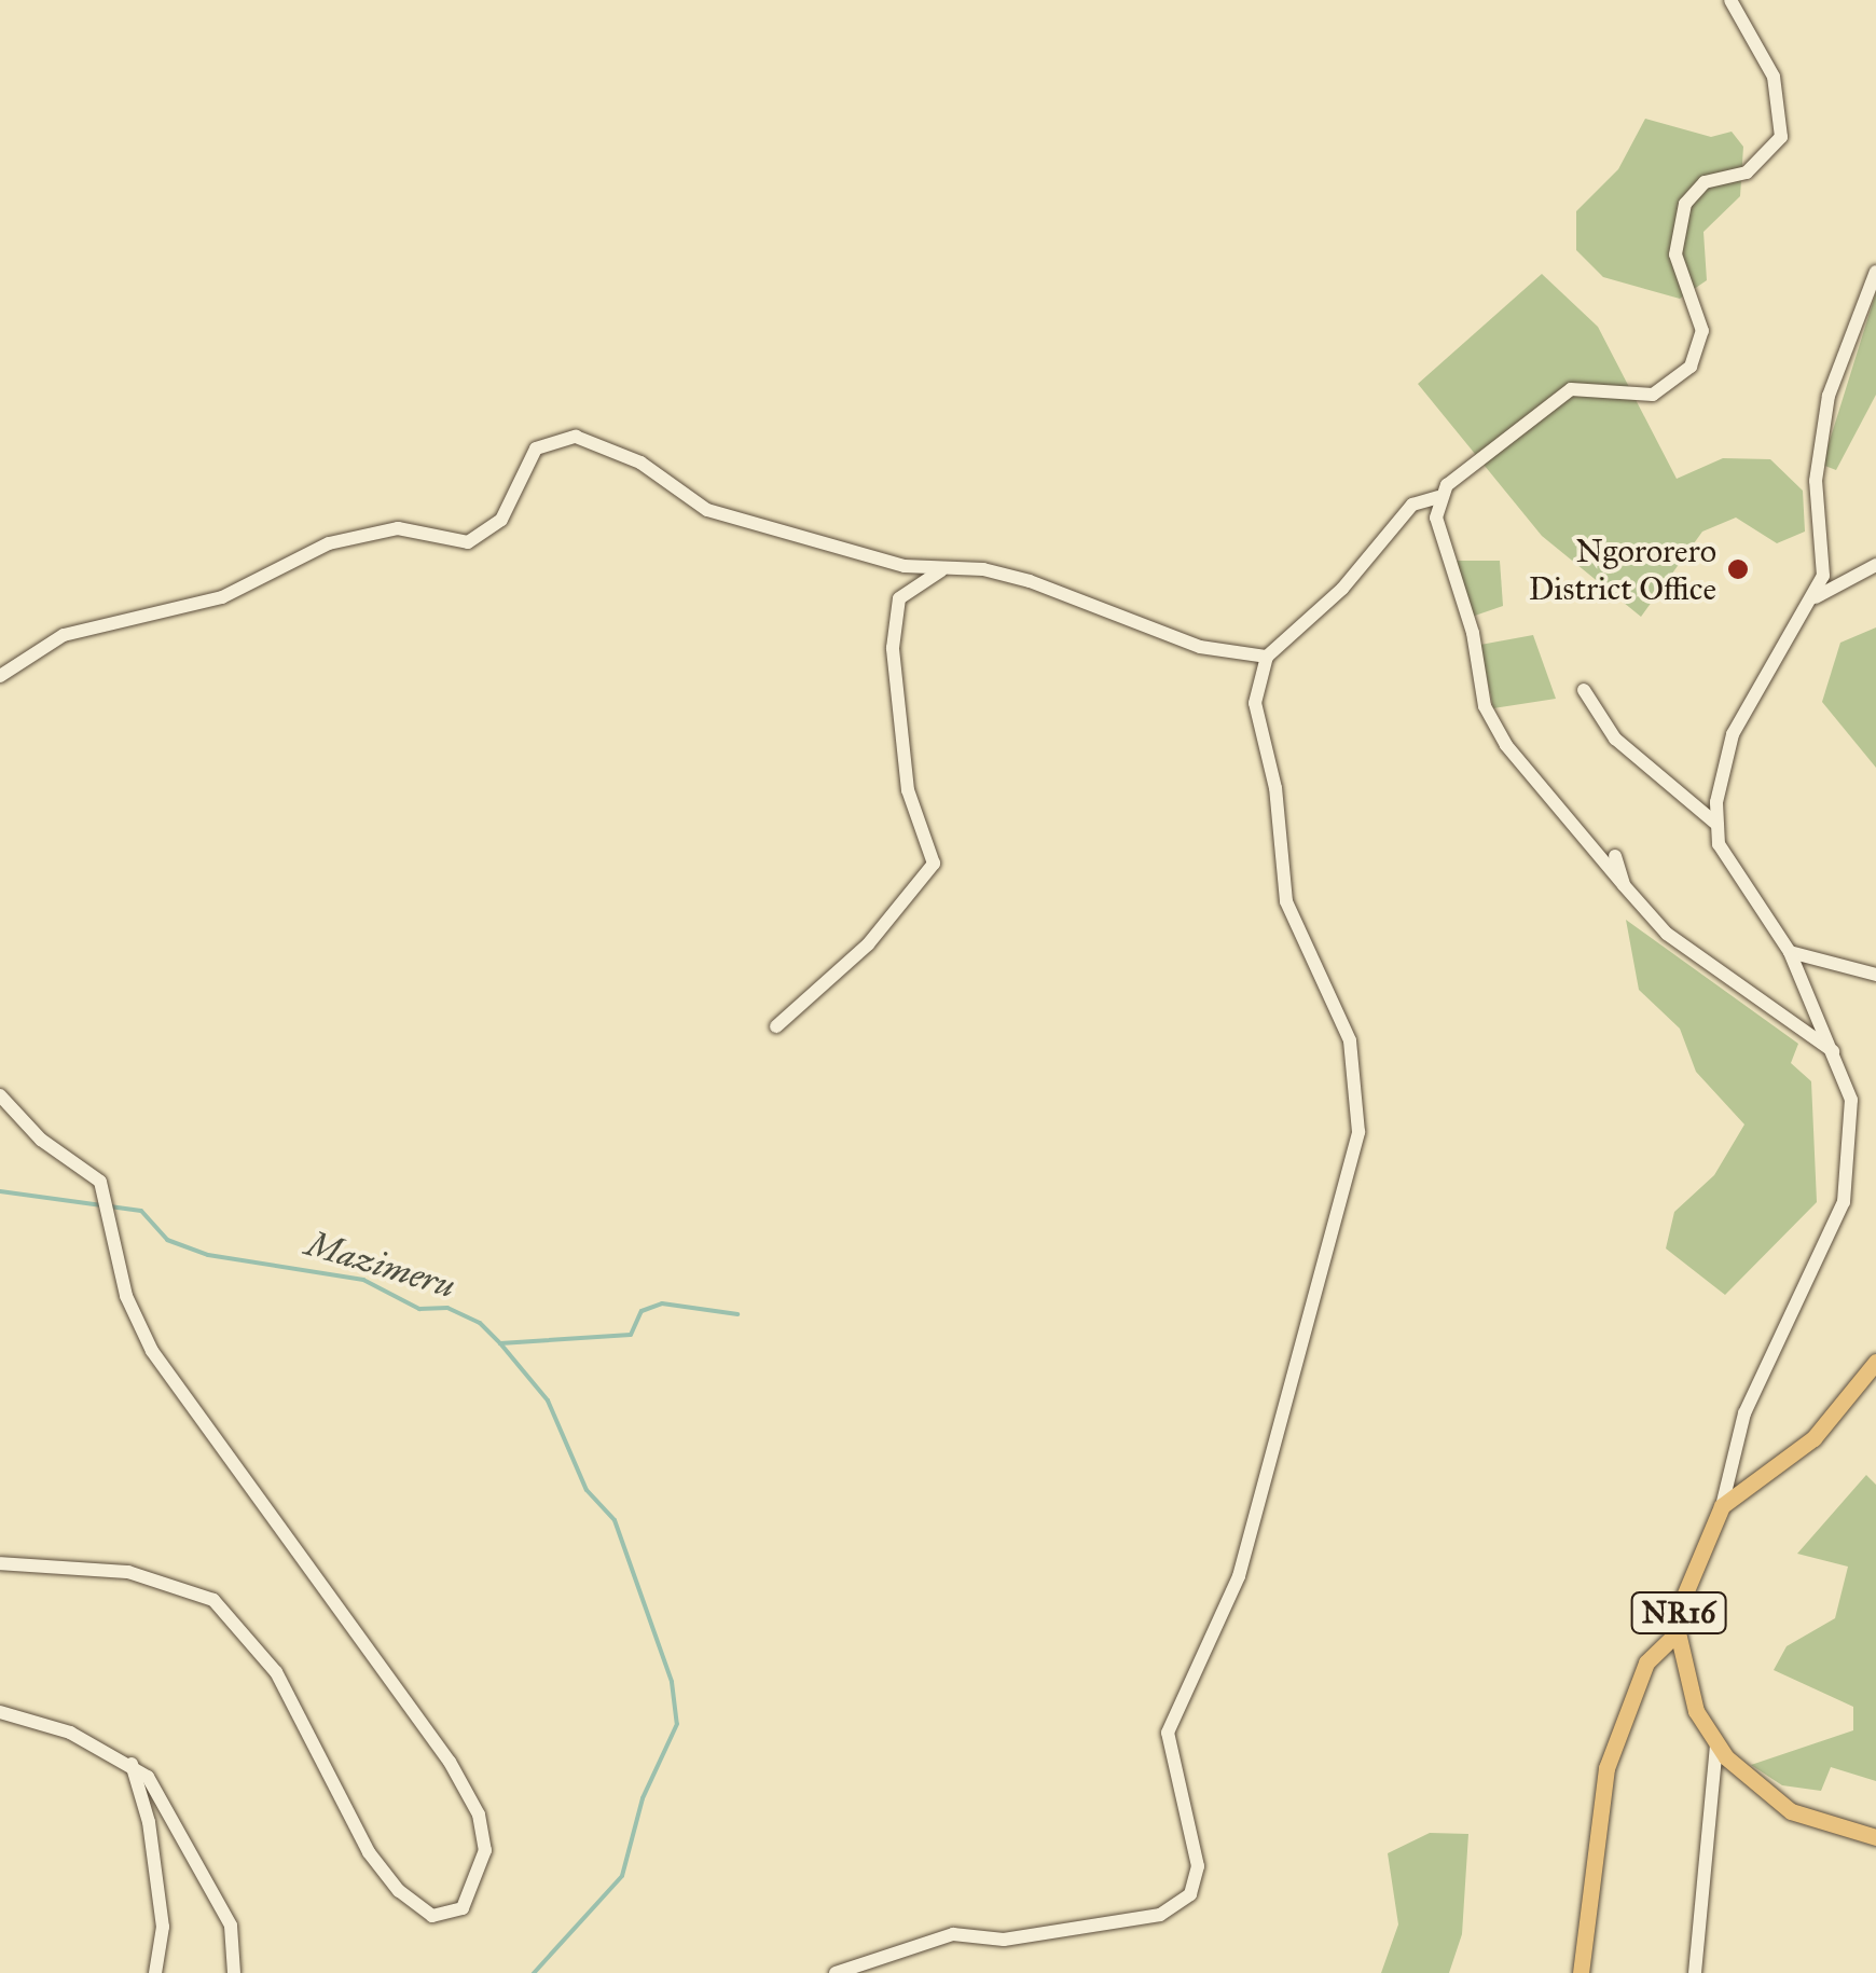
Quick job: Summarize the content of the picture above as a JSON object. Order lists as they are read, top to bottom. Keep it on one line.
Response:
{"streets":{"main road":["NR16"]},"water":["Mazimeru"],"places":["Ngororero District Office"]}
